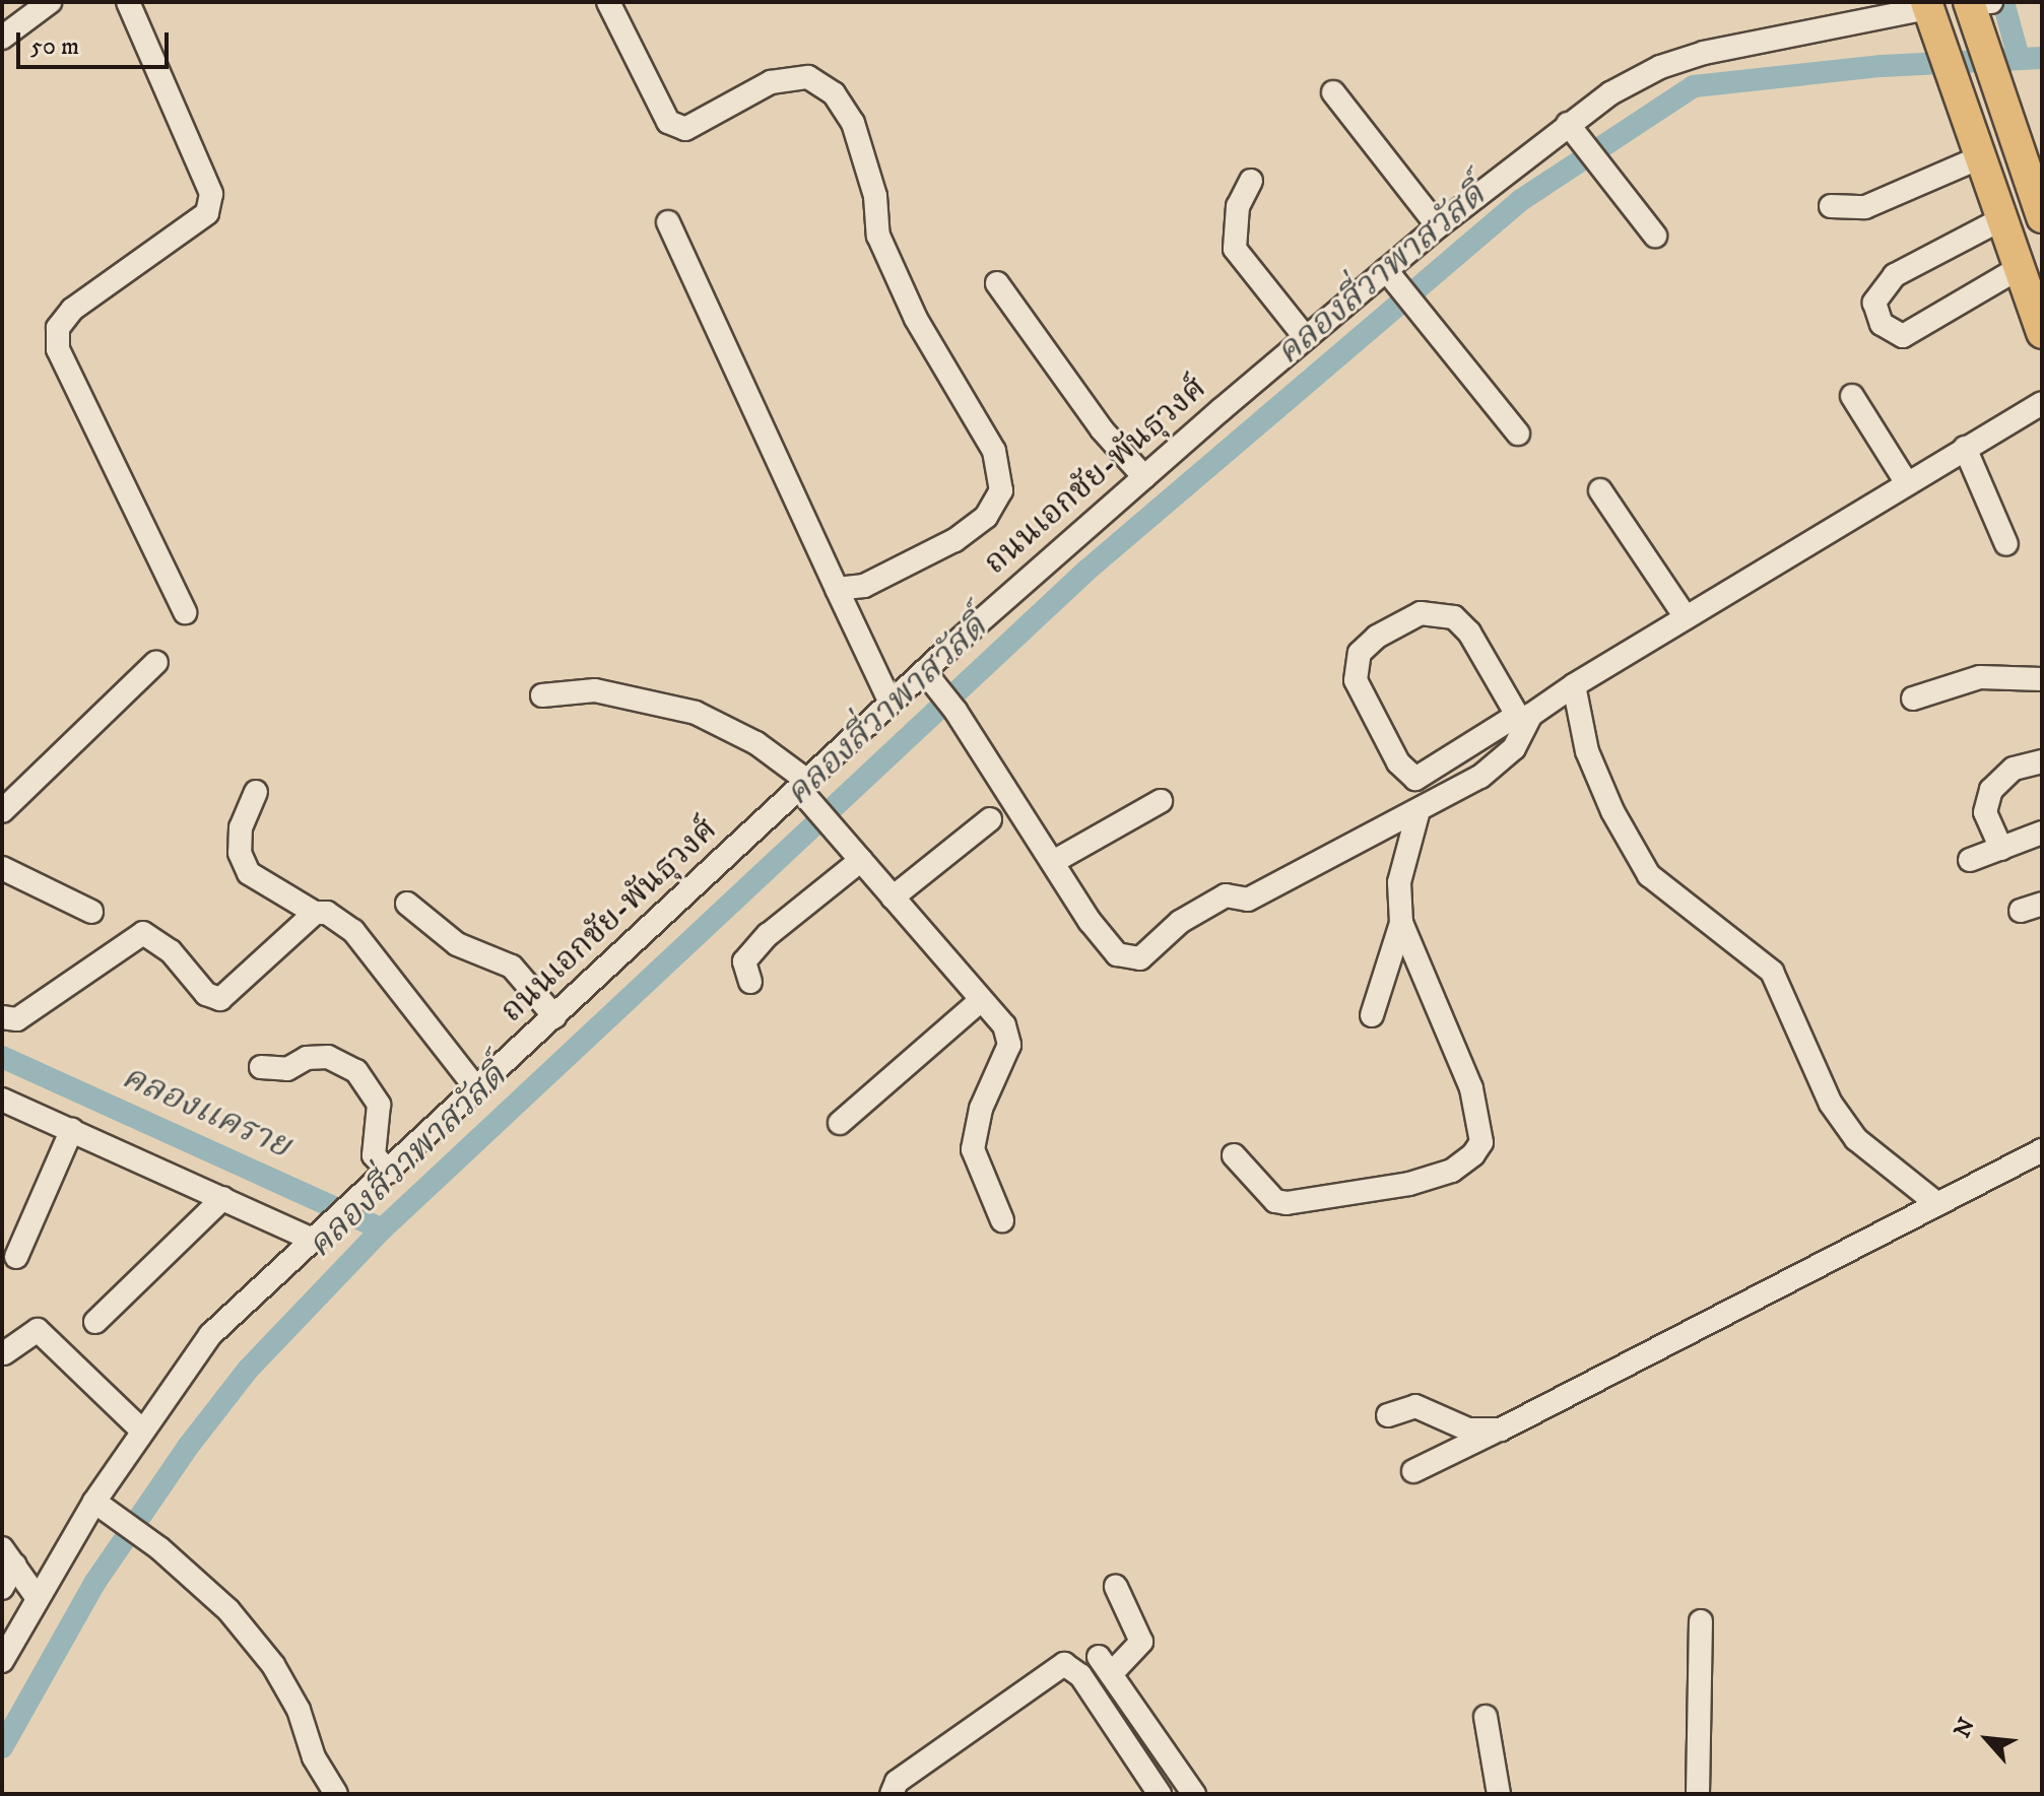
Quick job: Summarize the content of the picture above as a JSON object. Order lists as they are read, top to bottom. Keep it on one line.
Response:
{"streets":{"street":["ถนนเอกชัย-พันธุวงศ์"]},"water":["คลองสี่วาพาสวัสดิ์","คลองเเคราย"],"scale_bar":"50 m","north":"top left"}
